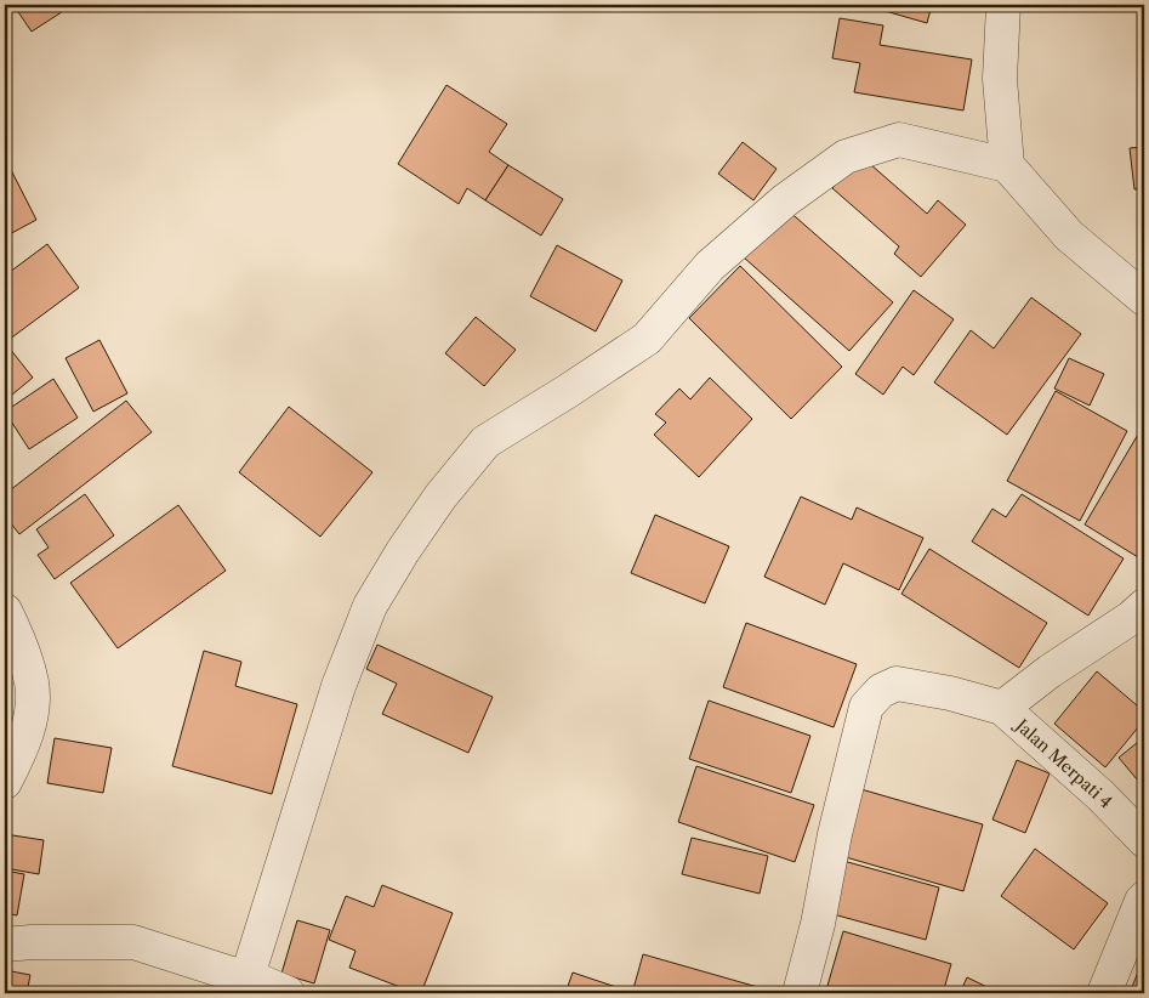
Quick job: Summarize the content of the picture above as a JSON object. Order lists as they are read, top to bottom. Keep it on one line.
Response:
{"streets":{"street":["Jalan Merpati 4"]}}
